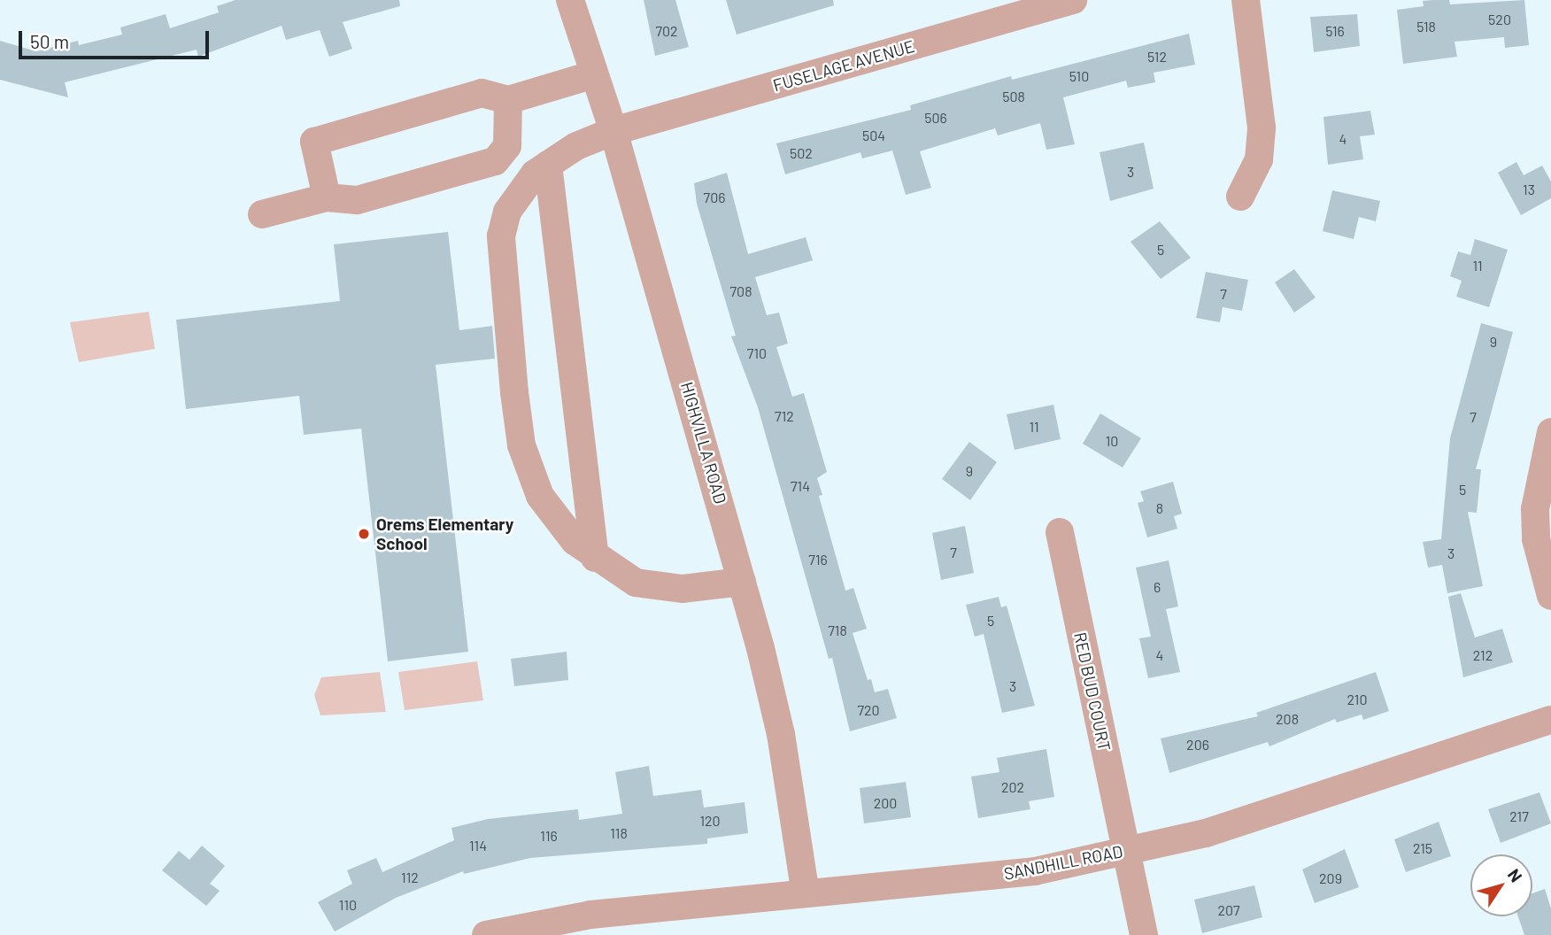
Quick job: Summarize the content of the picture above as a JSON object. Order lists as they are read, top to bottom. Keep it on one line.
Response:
{"streets":{"street":["FUSELAGE AVENUE","HIGHVILLA ROAD","RED BUD COURT","SANDHILL ROAD"]},"crossings":[["FUSELAGE AVENUE","HIGHVILLA ROAD"],["HIGHVILLA ROAD","SANDHILL ROAD"],["RED BUD COURT","SANDHILL ROAD"]],"places":["Orems Elementary School"],"house_numbers":["520","518","702","516","512","510","508","506","504","4","502","3","13","706","5","11","708","7","9","710","712","7","11","10","9","714","5","8","7","3","716","6","5","718","4","212","3","210","720","208","206","202","200","217","120","118","116","114","215","112","209","110","207"],"scale_bar":"50 m","north":"top right"}
